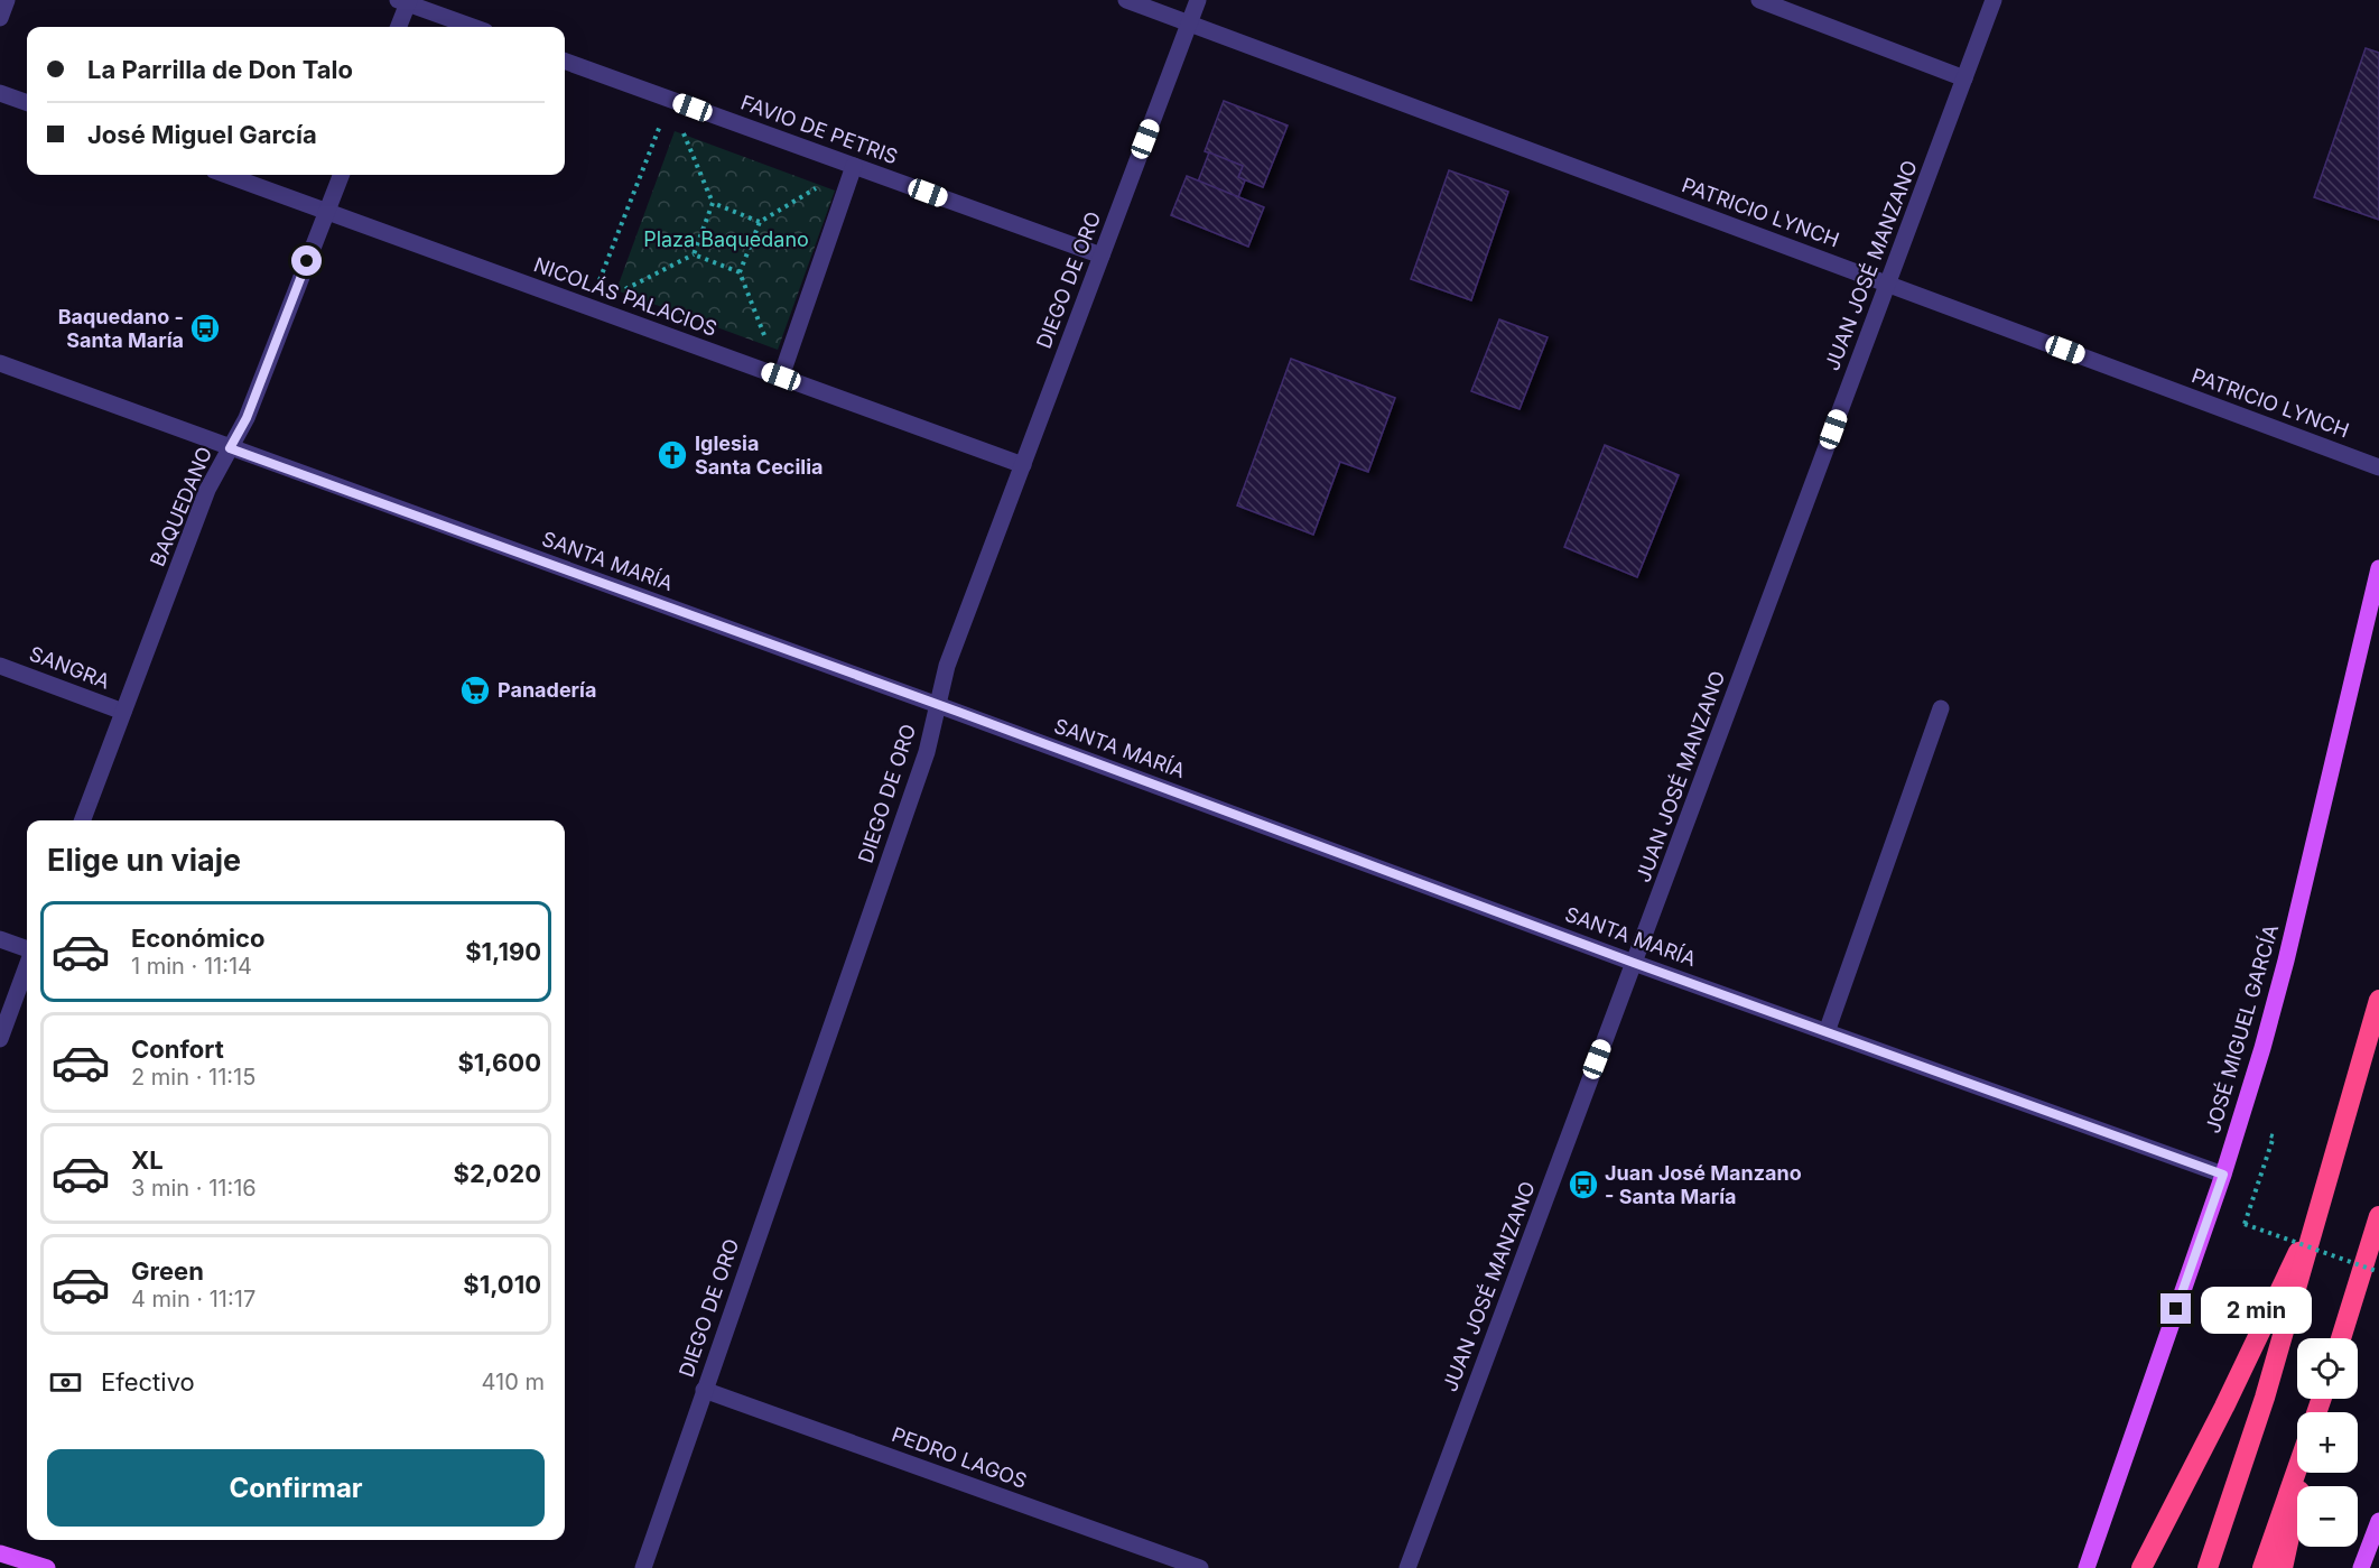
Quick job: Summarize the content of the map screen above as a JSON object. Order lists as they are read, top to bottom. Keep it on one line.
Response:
{"streets":{"main road":["JOSÉ MIGUEL GARCÍA"],"street":["FAVIO DE PETRIS","PATRICIO LYNCH","JUAN JOSÉ MANZANO","DIEGO DE ORO","NICOLÁS PALACIOS","BAQUEDANO","SANTA MARÍA","SANGRA","PEDRO LAGOS"]},"crossings":[["FAVIO DE PETRIS","DIEGO DE ORO"],["PATRICIO LYNCH","JUAN JOSÉ MANZANO"],["PATRICIO LYNCH","DIEGO DE ORO"],["JUAN JOSÉ MANZANO","SANTA MARÍA"],["DIEGO DE ORO","NICOLÁS PALACIOS"],["DIEGO DE ORO","SANTA MARÍA"],["DIEGO DE ORO","PEDRO LAGOS"],["NICOLÁS PALACIOS","BAQUEDANO"],["BAQUEDANO","SANTA MARÍA"],["BAQUEDANO","SANGRA"],["SANTA MARÍA","JOSÉ MIGUEL GARCÍA"]],"parks":["Plaza Baquedano"],"places":{"bus stop":["Baquedano - Santa María","Juan José Manzano - Santa María"],"church":["Iglesia Santa Cecilia"],"supermarket":["Panadería"]},"page":{"banner":["La Parrilla de Don Talo","José Miguel García"],"heading":"Elige un viaje","list":[{"name":"Económico","note":"1 min · 11:14","value":"$1,190"},{"name":"Confort","note":"2 min · 11:15","value":"$1,600"},{"name":"XL","note":"3 min · 11:16","value":"$2,020"},{"name":"Green","note":"4 min · 11:17","value":"$1,010"}],"bubble":"2 min","map_buttons":["+","−"],"pay":["Efectivo","410 m"],"buttons":"Confirmar"}}
